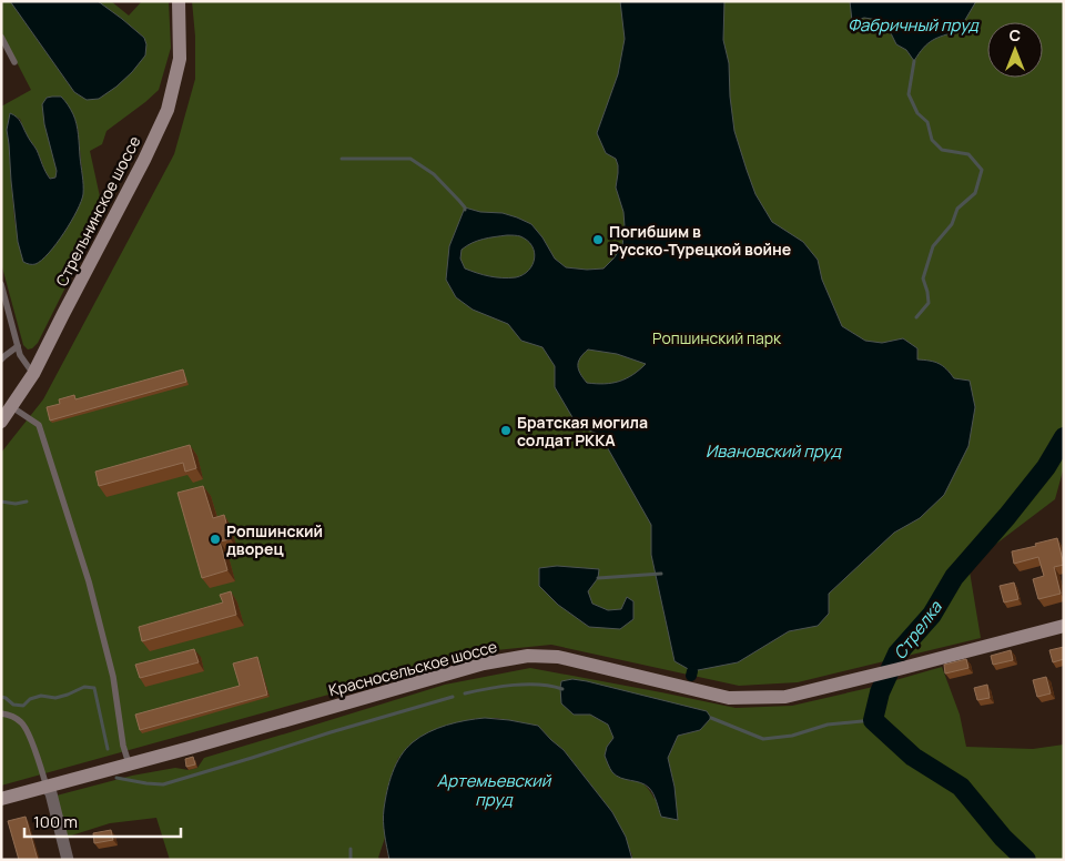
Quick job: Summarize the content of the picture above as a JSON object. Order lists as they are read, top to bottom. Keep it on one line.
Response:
{"streets":{"main road":["Стрельнинское шоссе","Красносельское шоссе"]},"water":["Фабричный пруд","Ивановский пруд","Стрелка","Артемьевский пруд"],"parks":["Ропшинский парк"],"places":["Погибшим в Русско-Турецкой войне","Братская могила солдат РККА","Ропшинский дворец"],"scale_bar":"100 m","north":"top"}
